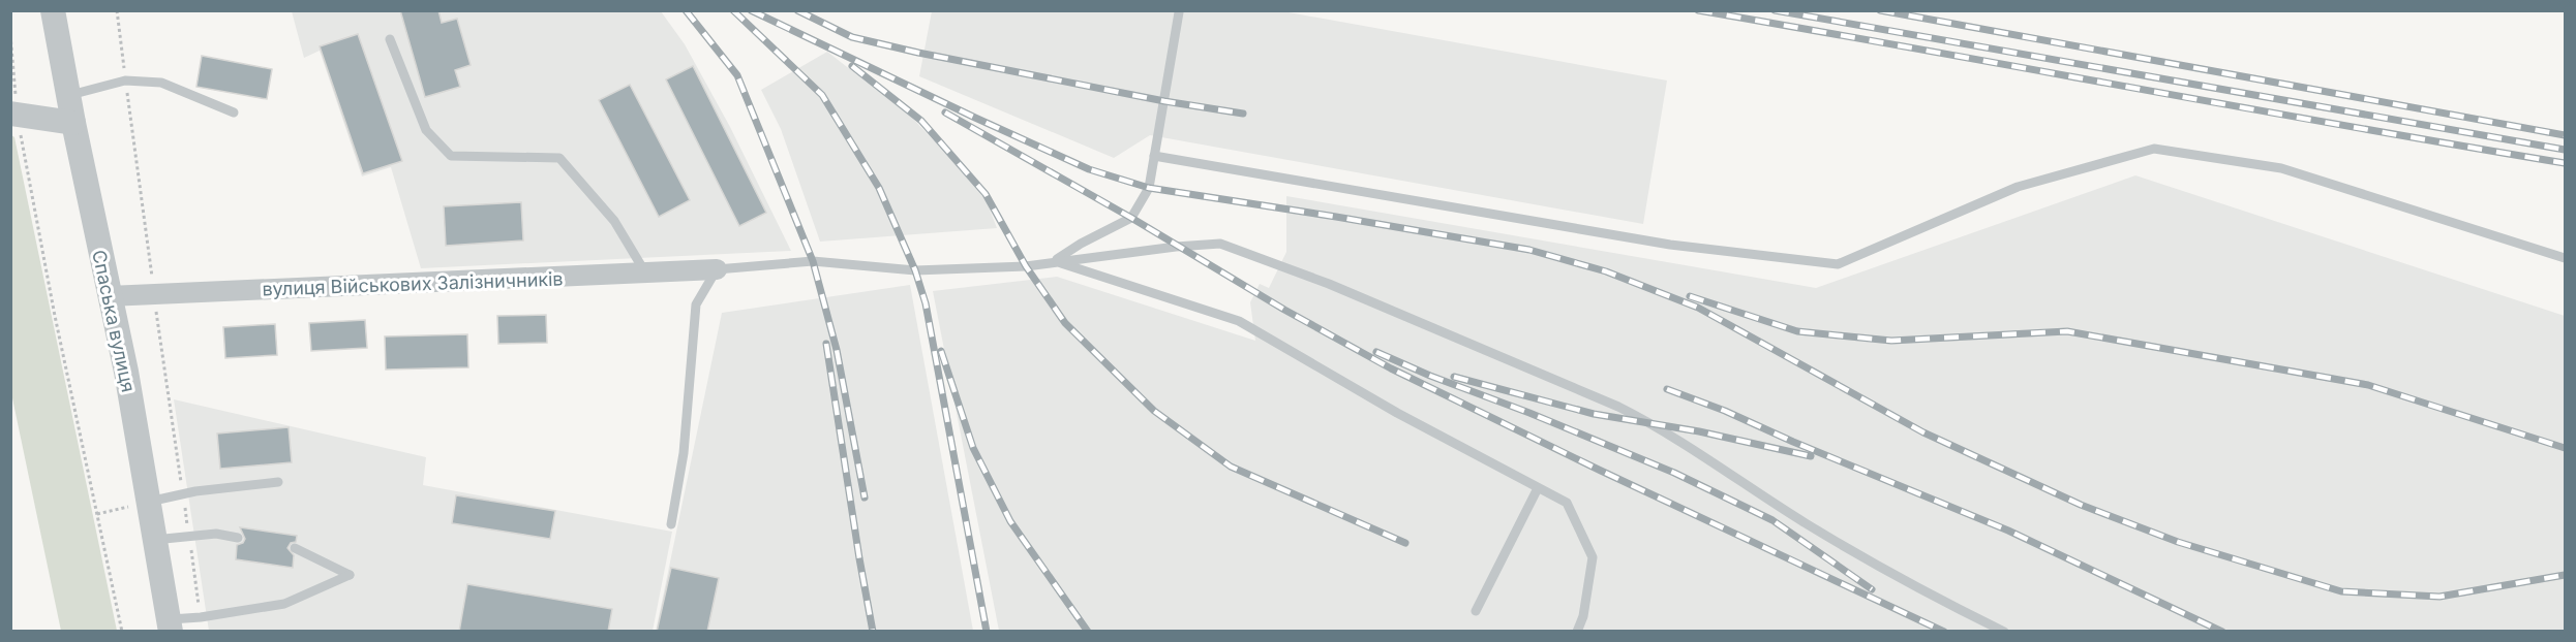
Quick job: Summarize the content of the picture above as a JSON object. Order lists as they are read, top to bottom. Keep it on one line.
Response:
{"streets":{"street":["вулиця Військових Залізничників","Спаська вулиця"]},"crossings":[["вулиця Військових Залізничників","Спаська вулиця"]]}
